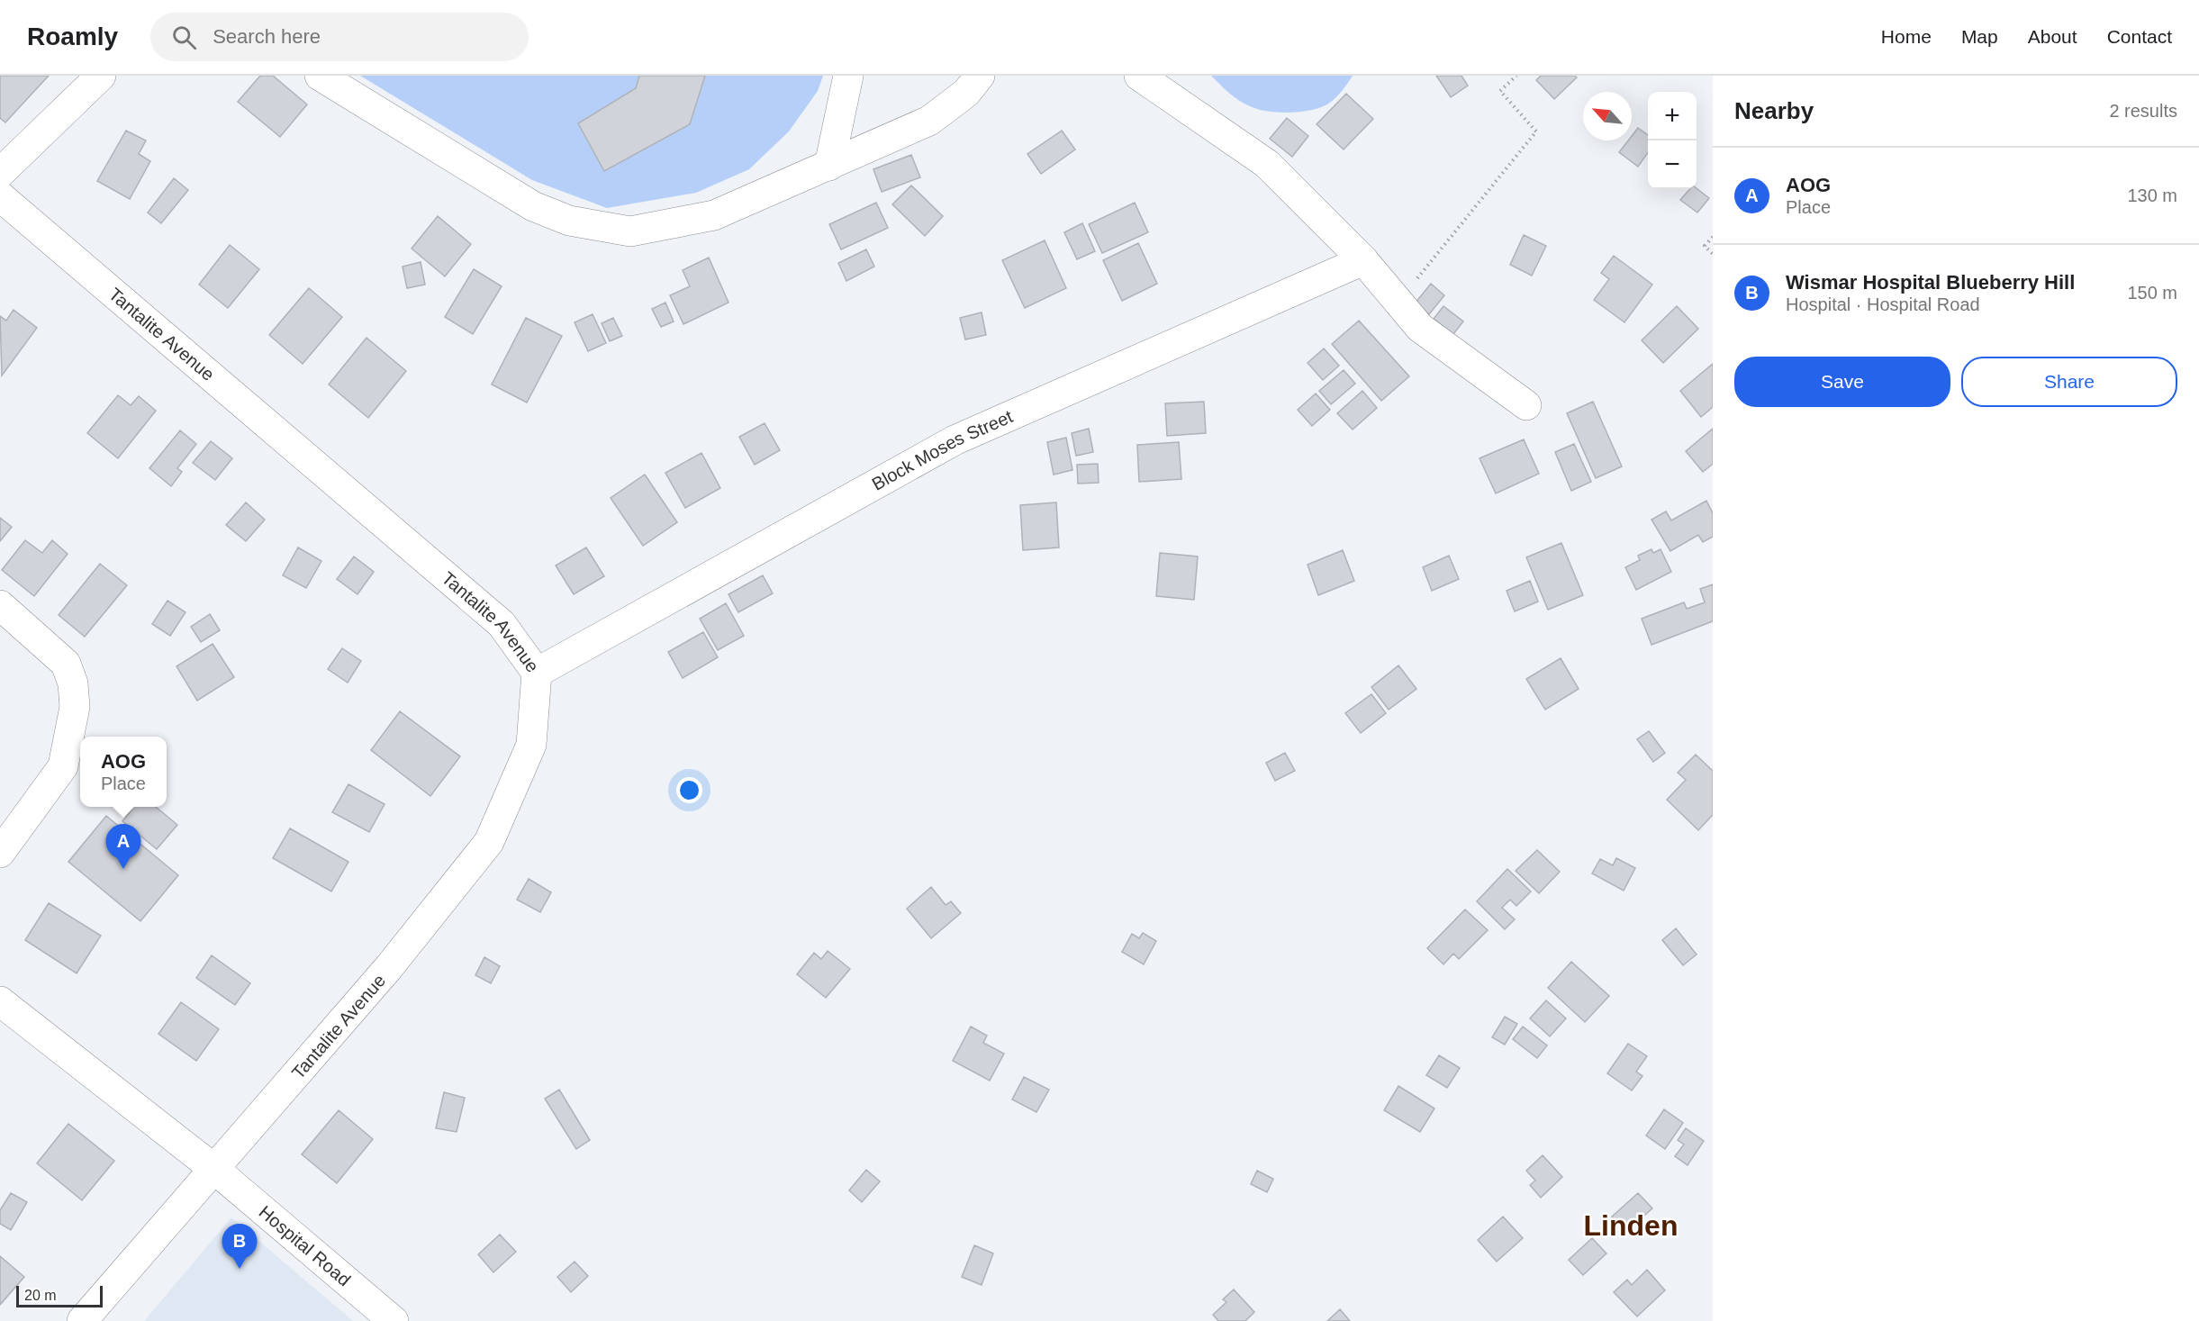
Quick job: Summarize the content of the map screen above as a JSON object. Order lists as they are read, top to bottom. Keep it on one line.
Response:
{"streets":{"street":["Tantalite Avenue","Block Moses Street","Hospital Road"]},"crossings":[["Tantalite Avenue","Block Moses Street"],["Tantalite Avenue","Hospital Road"]],"districts":["Linden"],"scale_bar":"20 m","north":"top left","page":{"header":"Roamly","search":"Search here","nav":["Home","Map","About","Contact"],"heading":["Nearby","2 results"],"map_buttons":["+","−"],"list":[{"mark":"A","name":"AOG","note":"Place","value":"130 m"},{"mark":"B","name":"Wismar Hospital Blueberry Hill","note":"Hospital · Hospital Road","value":"150 m"}],"buttons":["Save","Share"],"popup":["AOG","Place"],"pins":["A","B"],"scale":"20 m"}}
